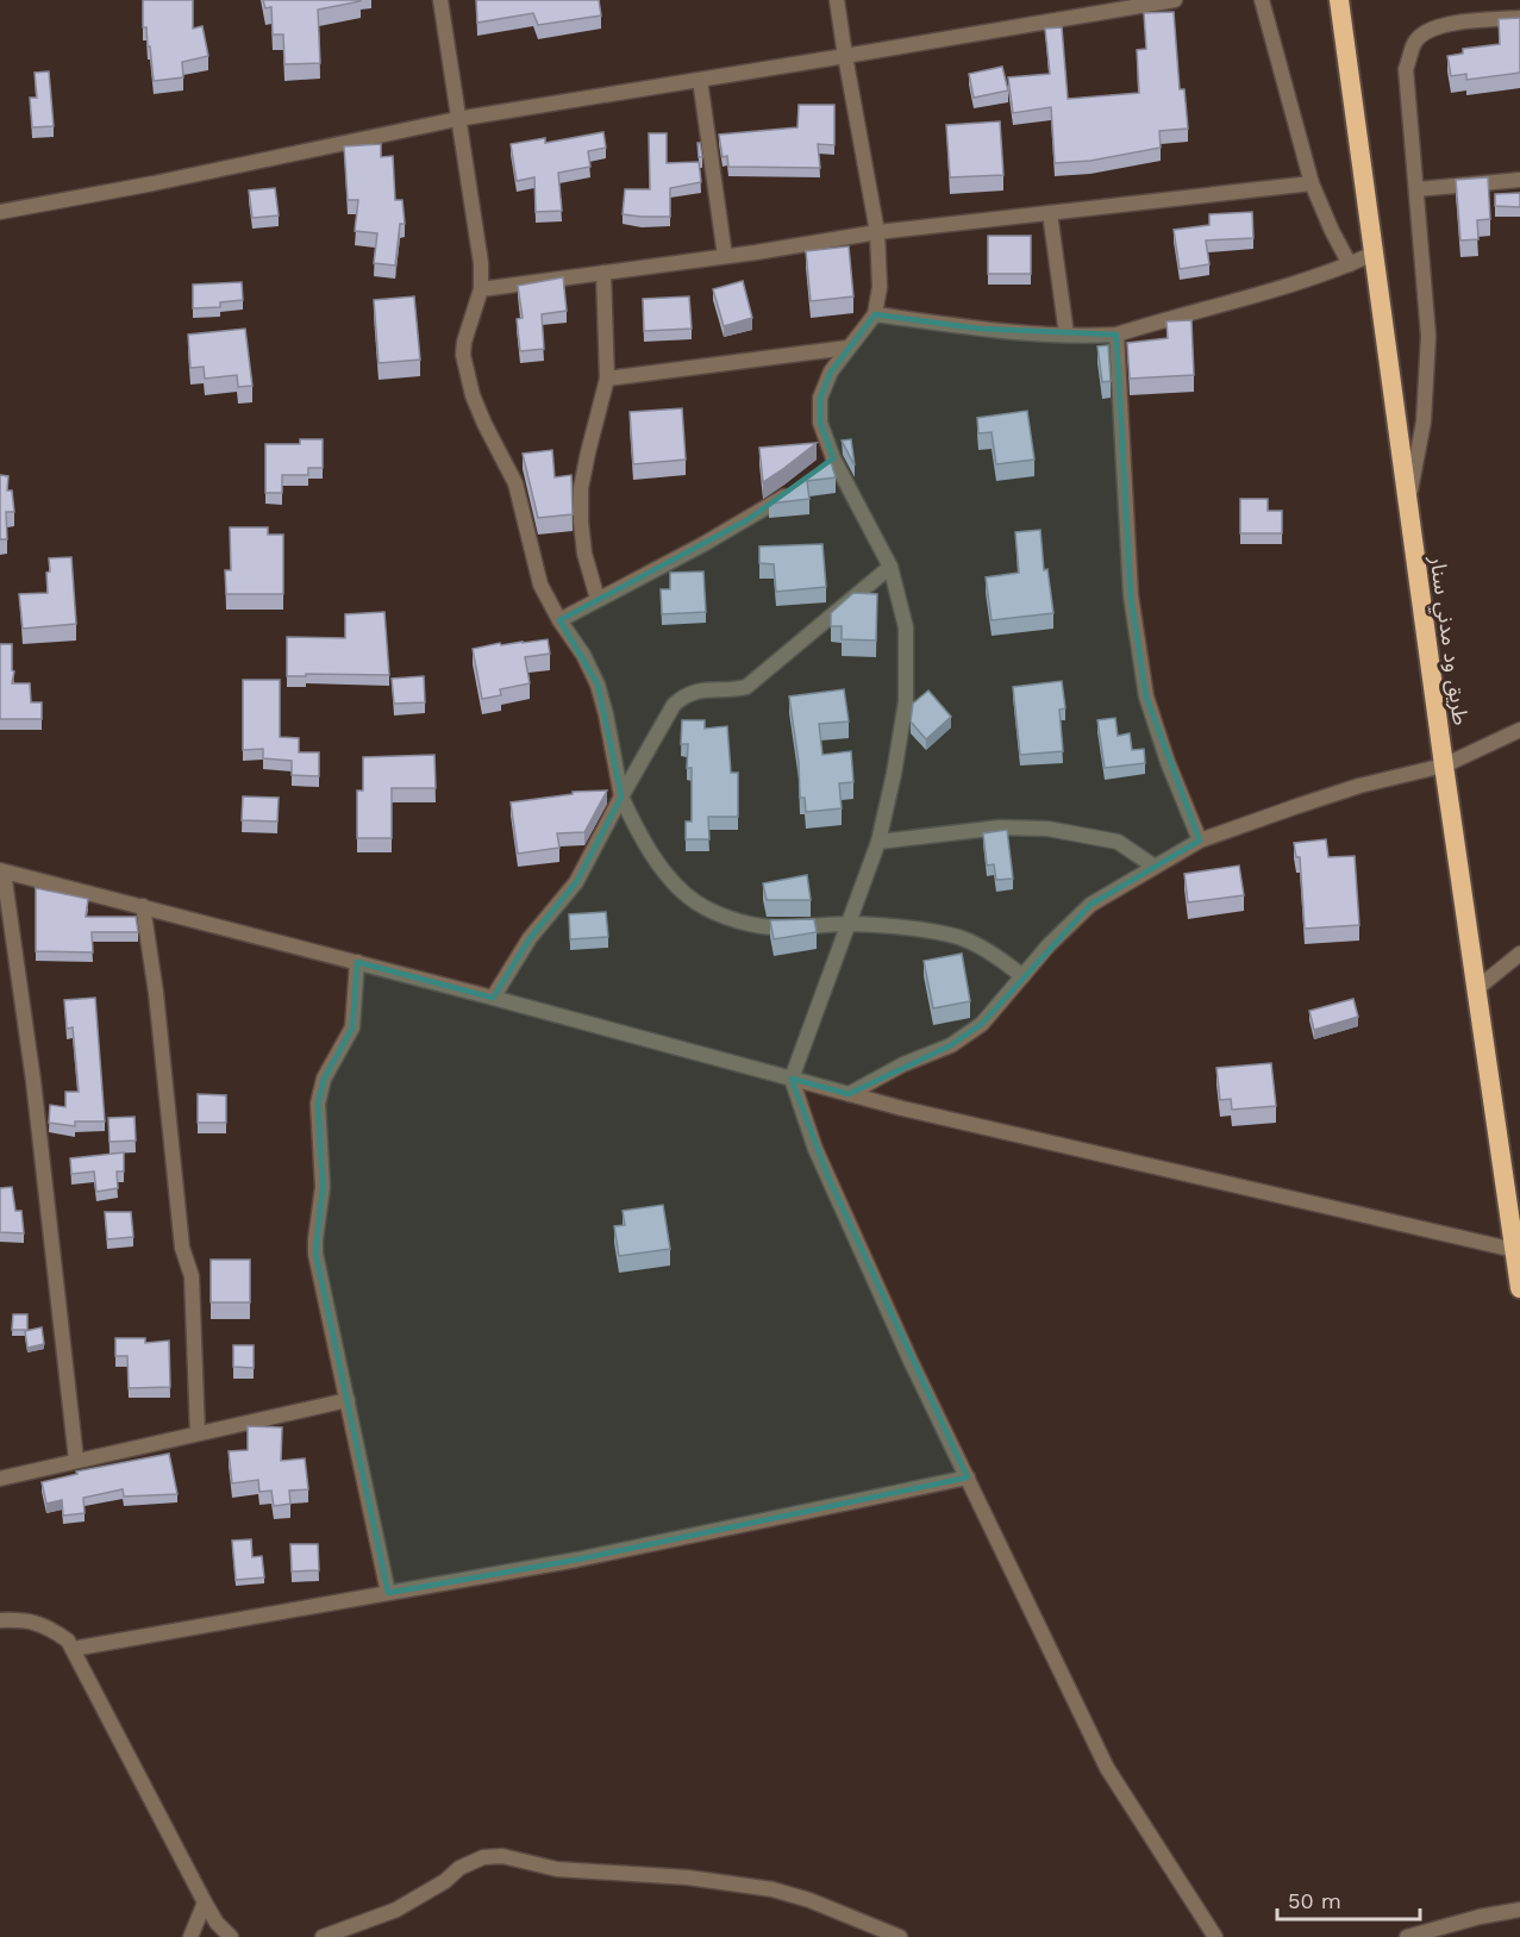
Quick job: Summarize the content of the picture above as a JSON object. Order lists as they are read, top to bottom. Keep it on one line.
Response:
{"streets":{"highway":["طريق ود مدني سنار"]},"scale_bar":"50 m"}
